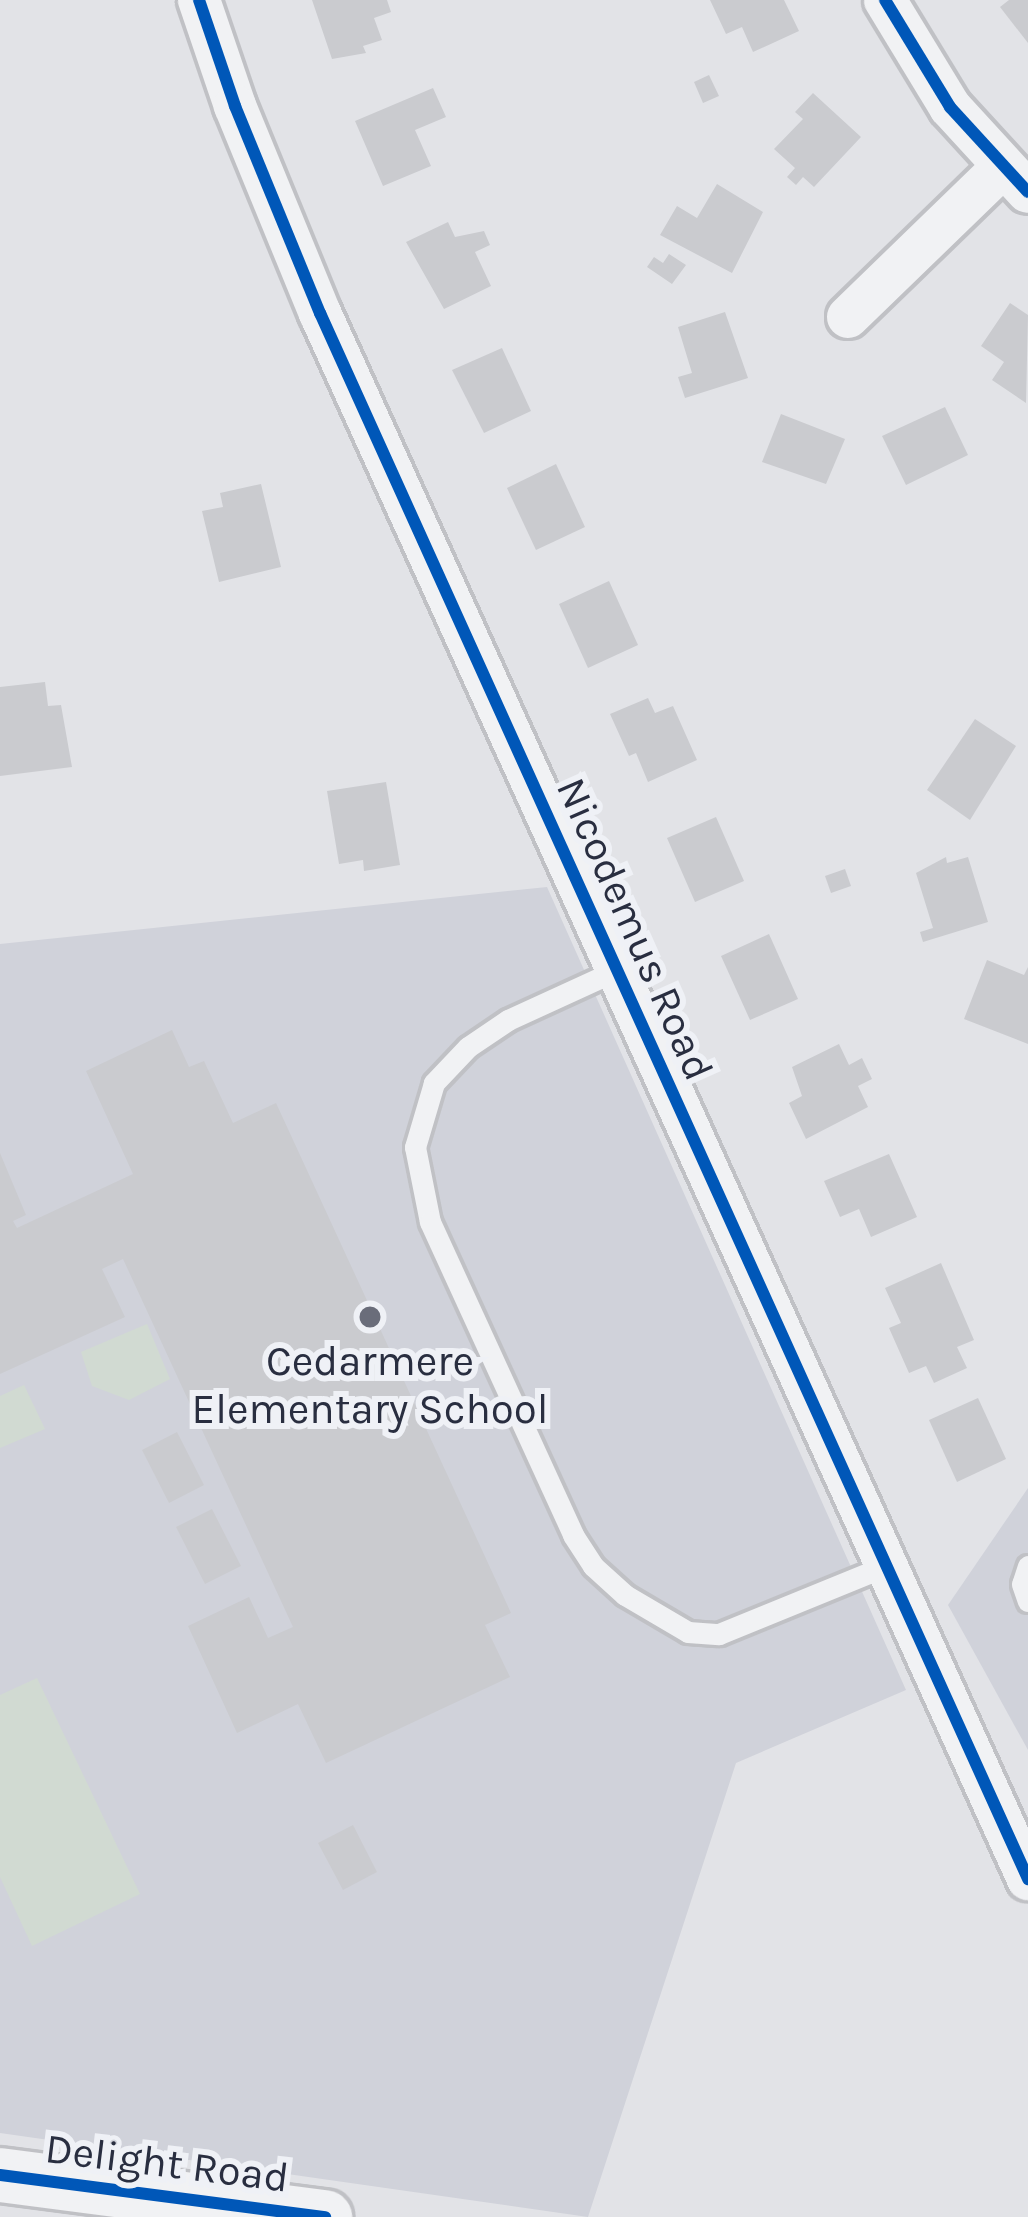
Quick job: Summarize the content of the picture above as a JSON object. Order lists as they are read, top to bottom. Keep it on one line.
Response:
{"streets":{"street":["Nicodemus Road","Delight Road"]},"places":["Cedarmere Elementary School"]}
